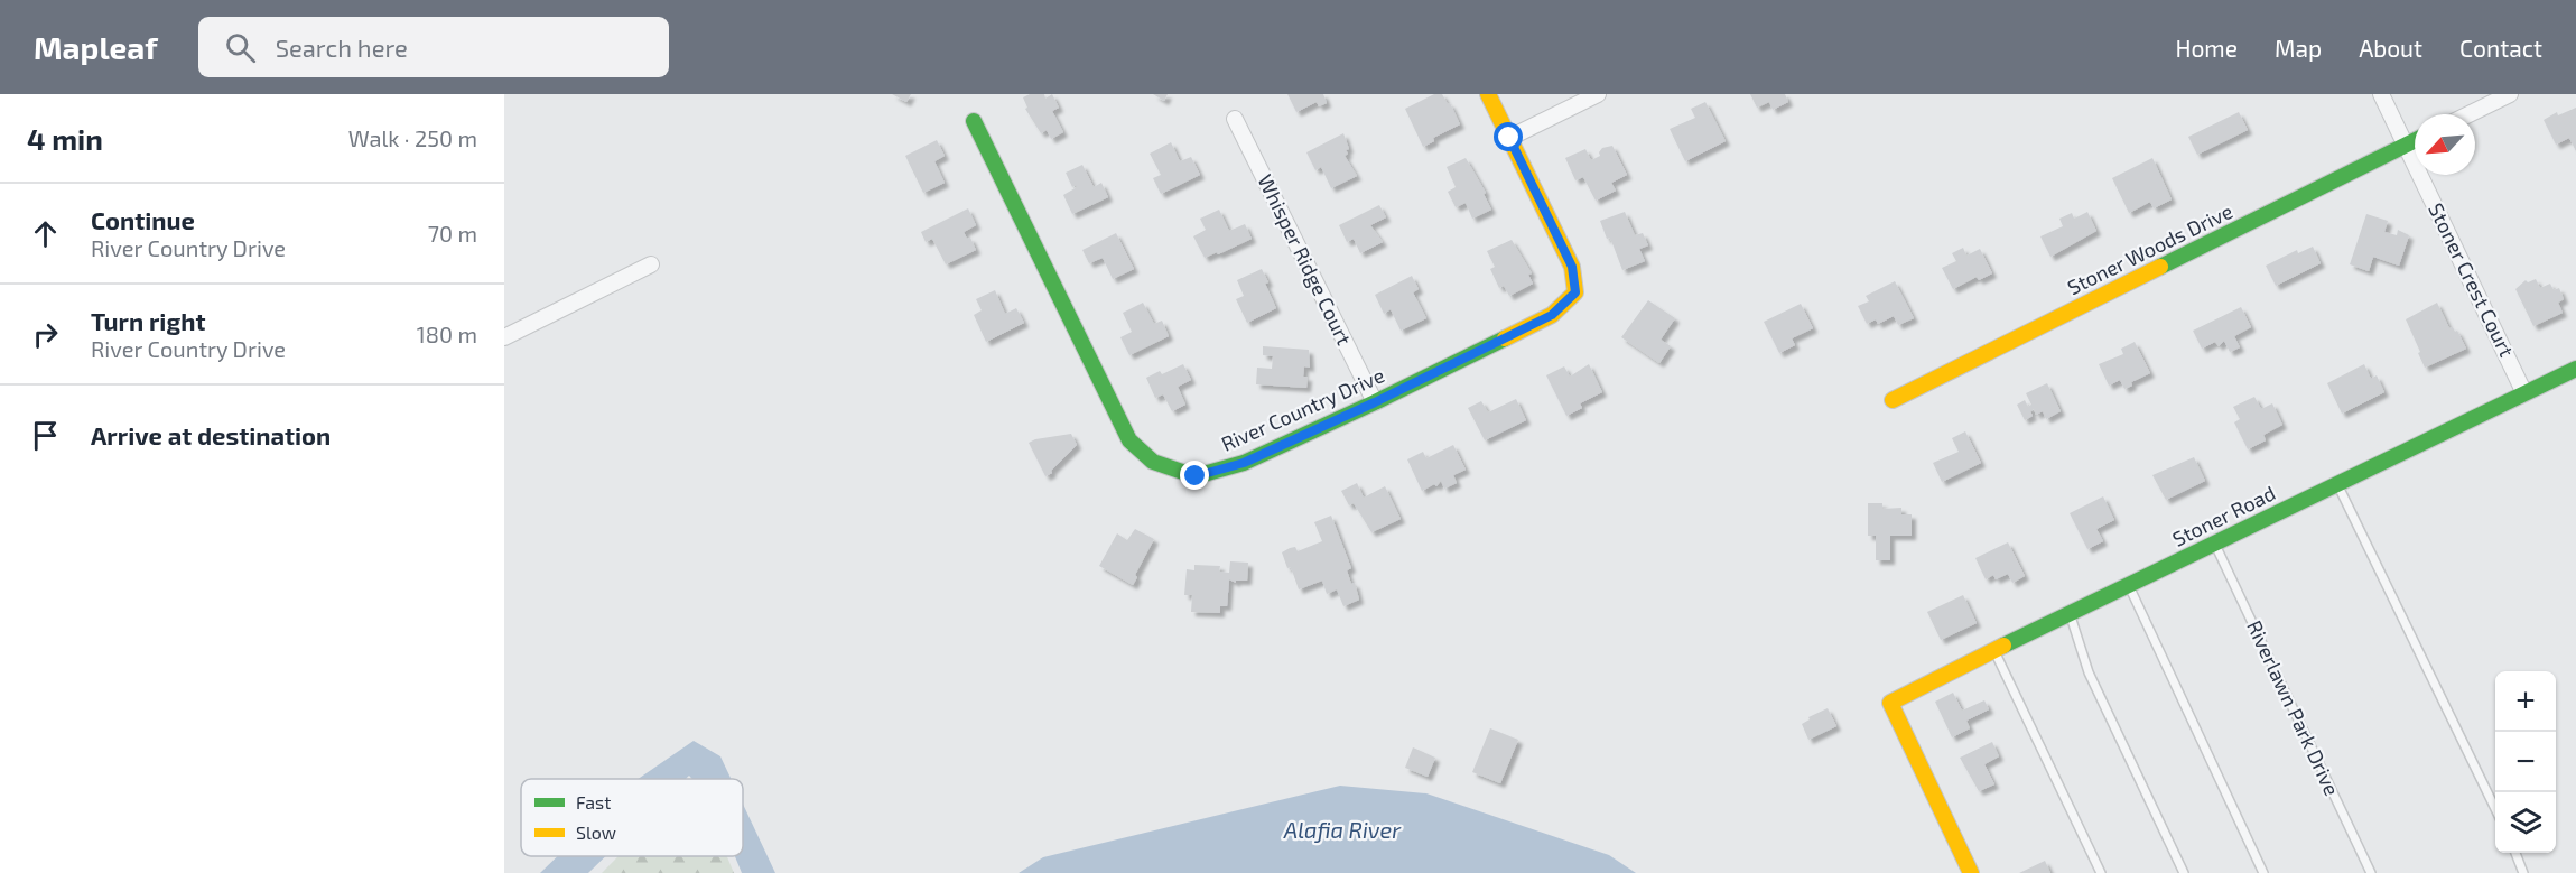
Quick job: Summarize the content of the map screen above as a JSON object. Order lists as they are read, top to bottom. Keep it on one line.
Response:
{"streets":{"street":["Stoner Woods Drive","Whisper Ridge Court","Stoner Crest Court","River Country Drive","Stoner Road"],"lane":["Riverlawn Park Drive"]},"crossings":[["Stoner Woods Drive","Stoner Crest Court"],["Whisper Ridge Court","River Country Drive"],["Stoner Crest Court","Stoner Road"],["Stoner Road","Riverlawn Park Drive"]],"water":["Alafia River"],"legend":["Fast","Slow"],"north":"bottom left","page":{"header":"Mapleaf","search":"Search here","nav":["Home","Map","About","Contact"],"heading":["4 min","Walk · 250 m"],"list":[["Continue","River Country Drive","70 m"],["Turn right","River Country Drive","180 m"],"Arrive at destination"],"map_buttons":["+","−"]}}
